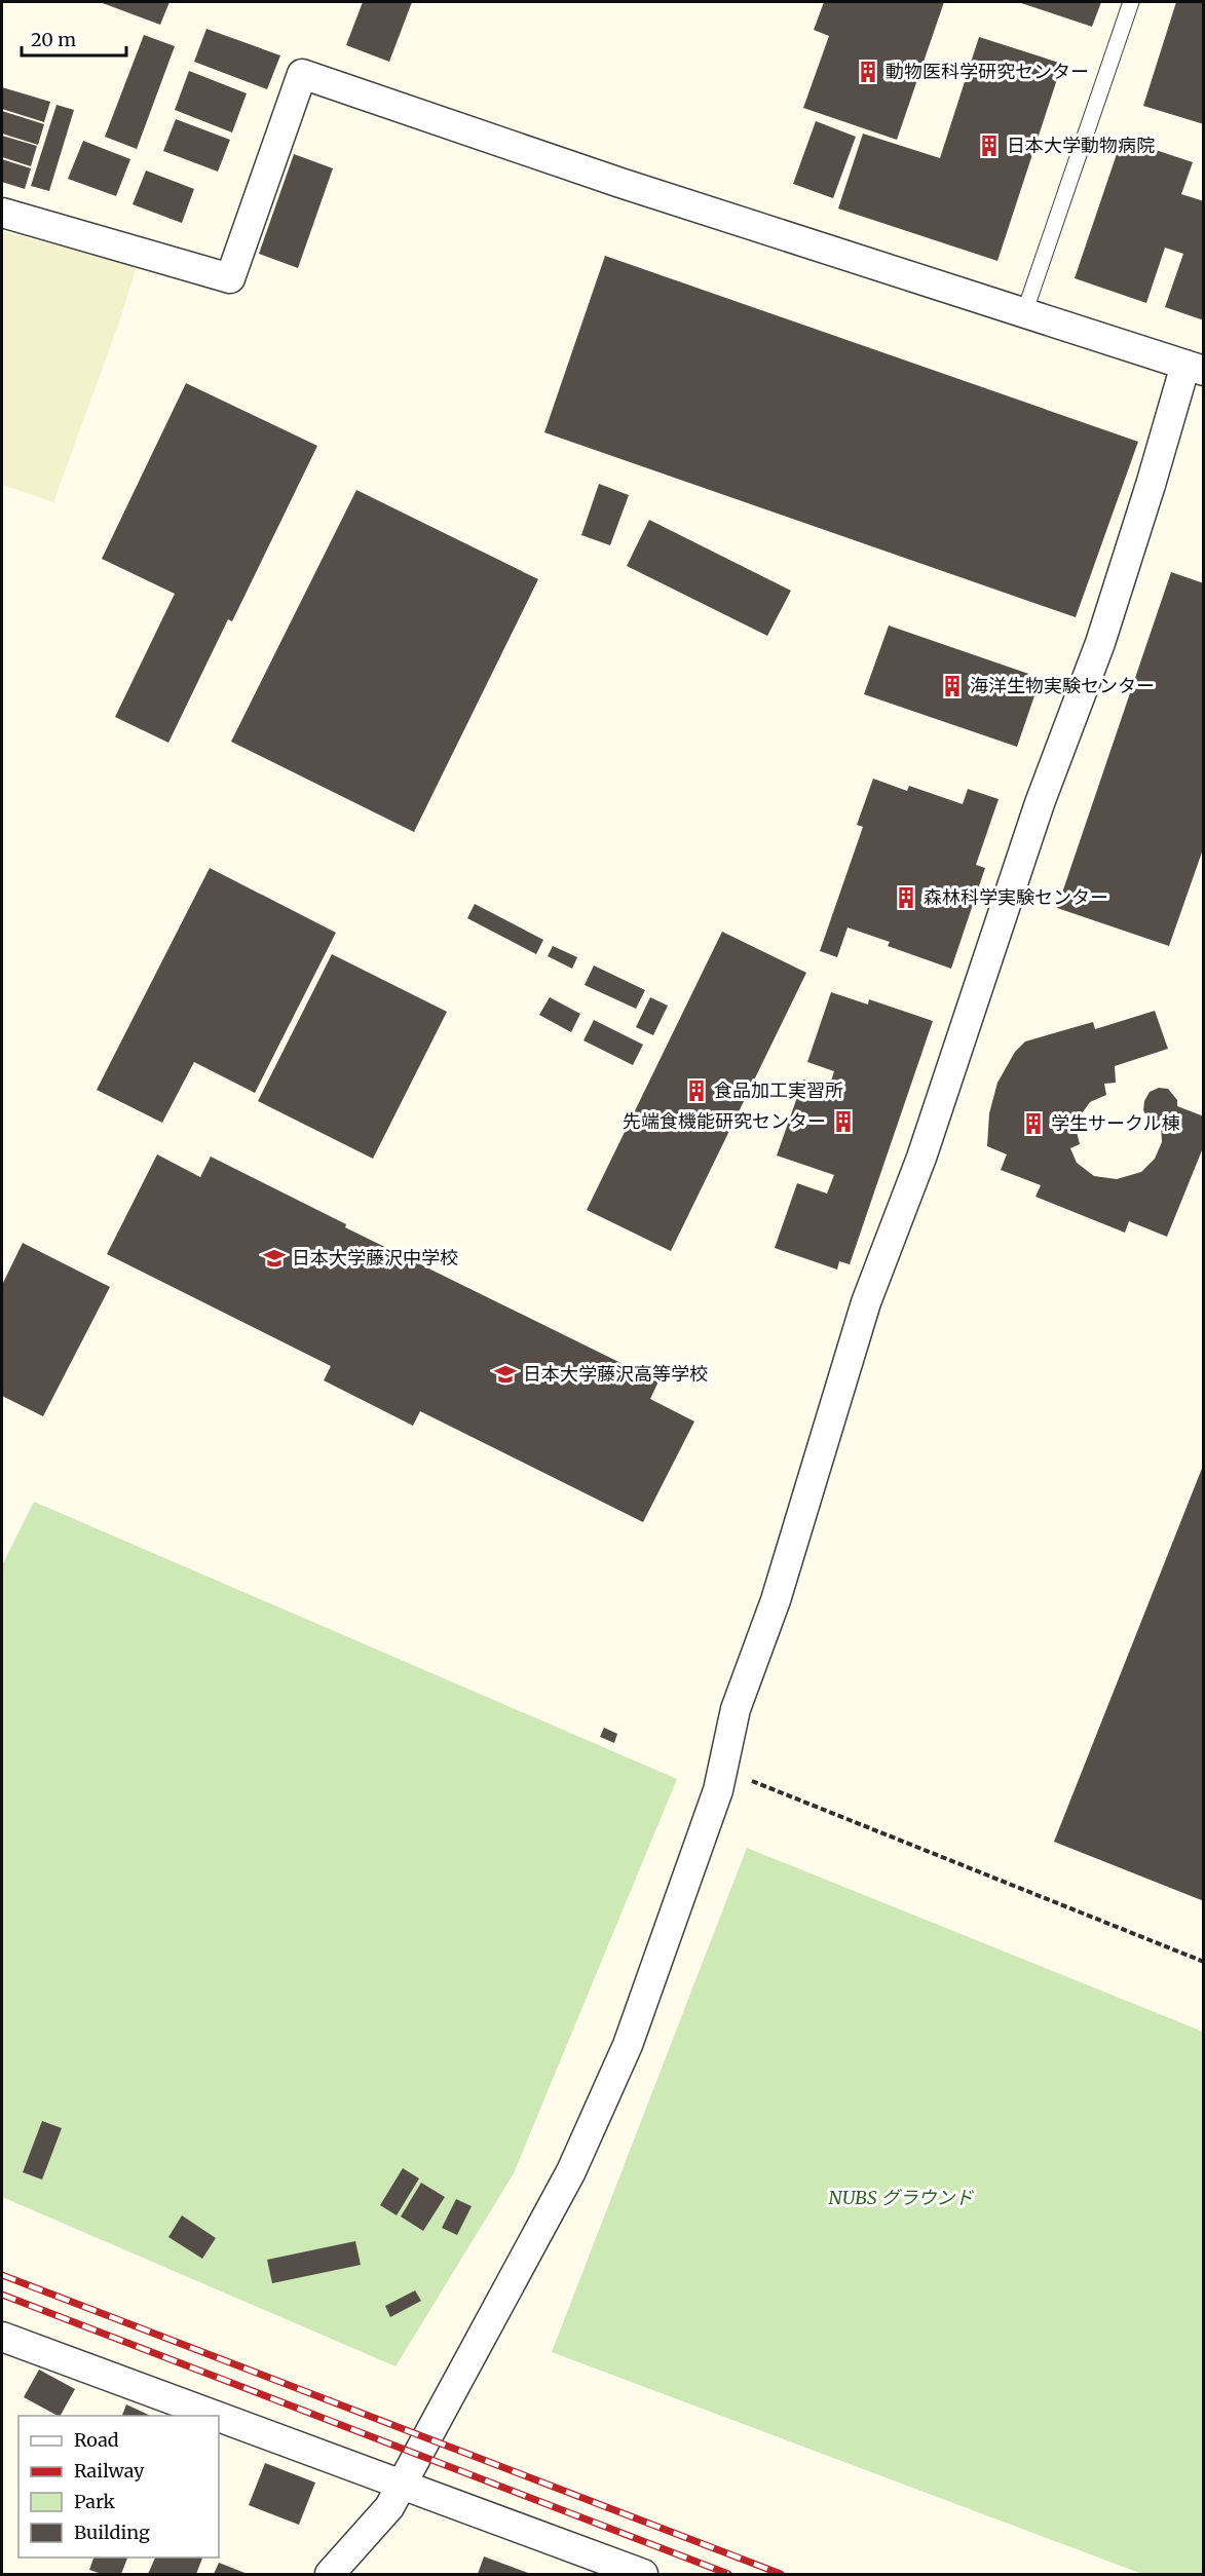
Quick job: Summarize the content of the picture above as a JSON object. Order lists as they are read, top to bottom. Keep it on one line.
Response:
{"parks":["NUBS グラウンド"],"places":{"building":["動物医科学研究センター","日本大学動物病院","海洋生物実験センター","森林科学実験センター","食品加工実習所","先端食機能研究センター","学生サークル棟"],"school or university":["日本大学藤沢中学校","日本大学藤沢高等学校"]},"legend":["Road","Railway","Park","Building"],"scale_bar":"20 m"}
